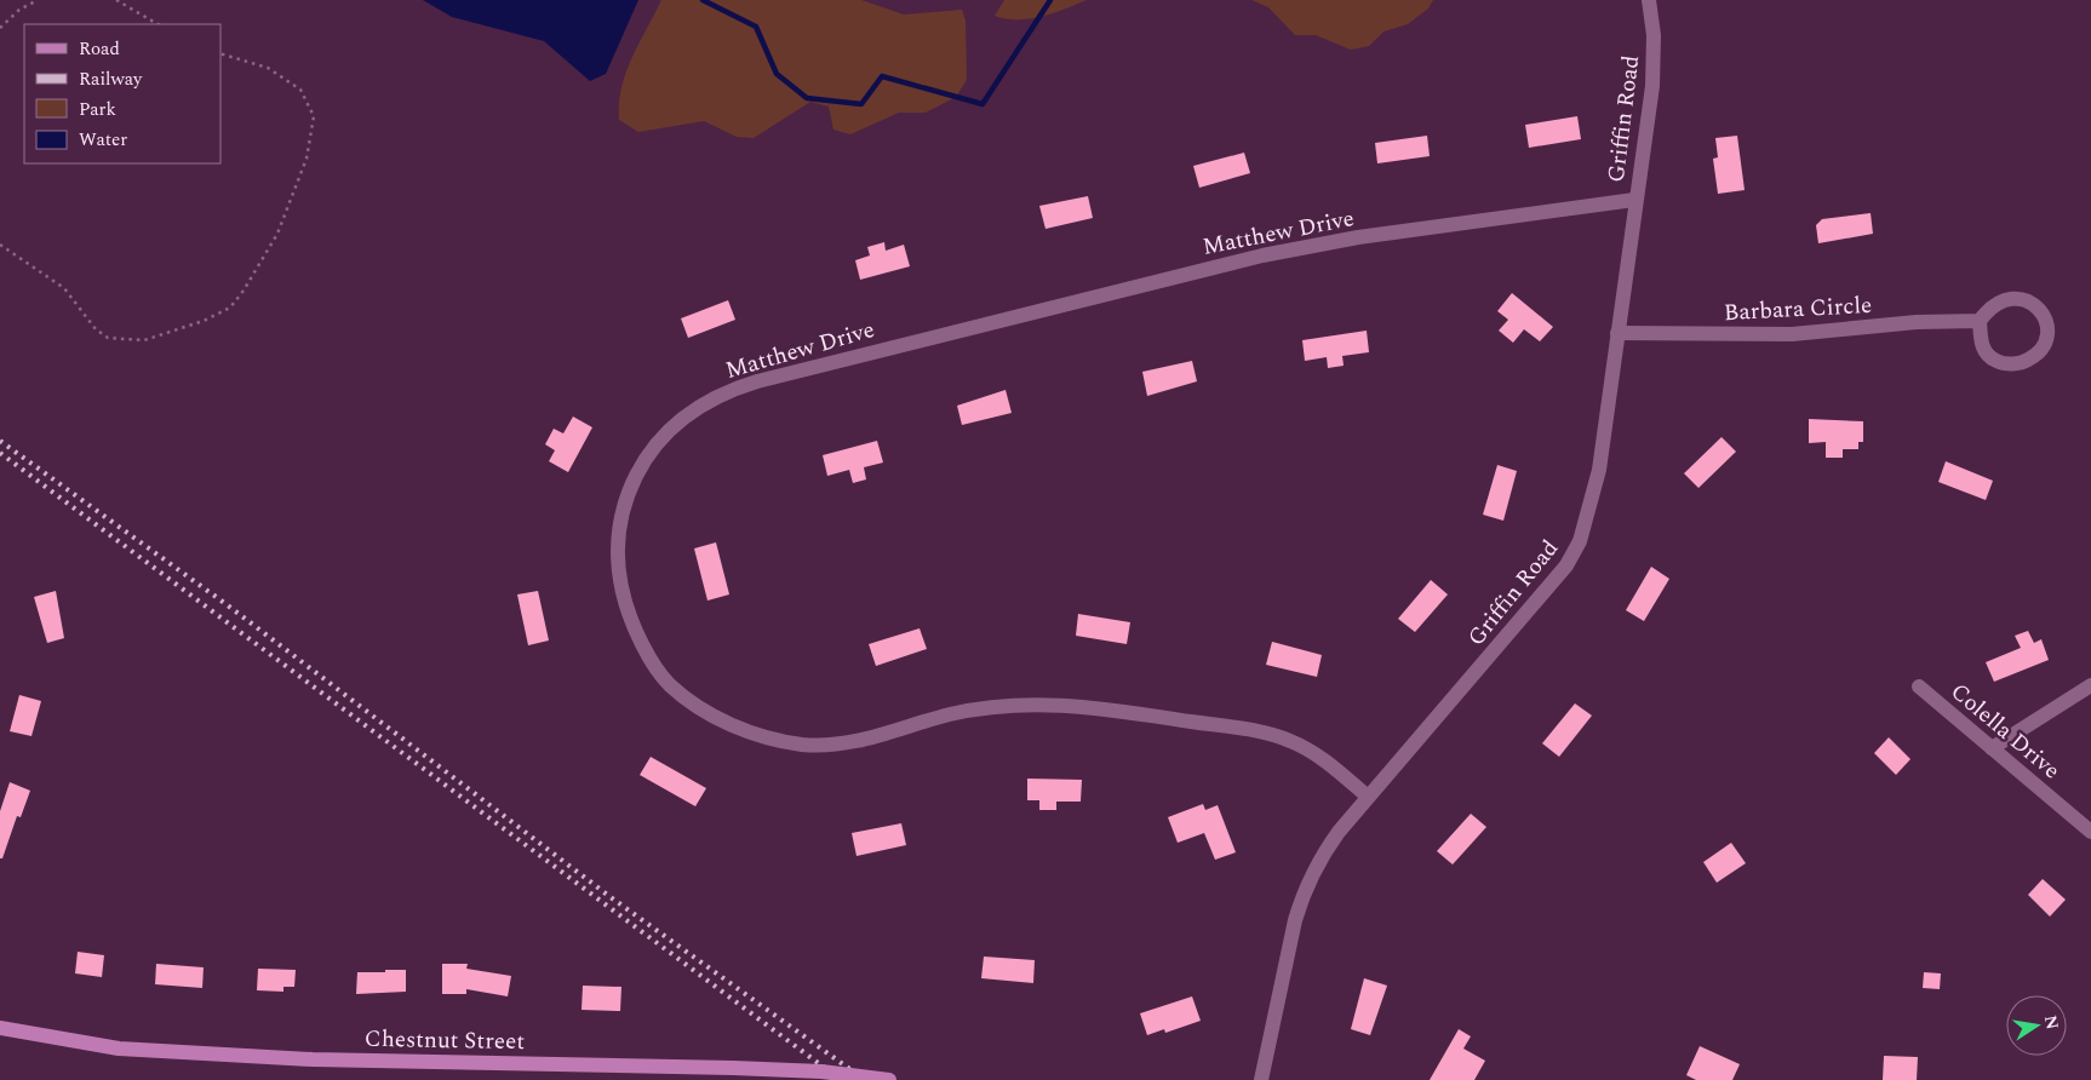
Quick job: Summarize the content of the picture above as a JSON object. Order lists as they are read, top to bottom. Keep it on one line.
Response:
{"streets":{"main road":["Chestnut Street"],"street":["Griffin Road","Matthew Drive","Barbara Circle","Colella Drive"]},"crossings":[["Griffin Road","Matthew Drive"],["Griffin Road","Barbara Circle"]],"legend":["Road","Railway","Park","Water"],"north":"right"}
